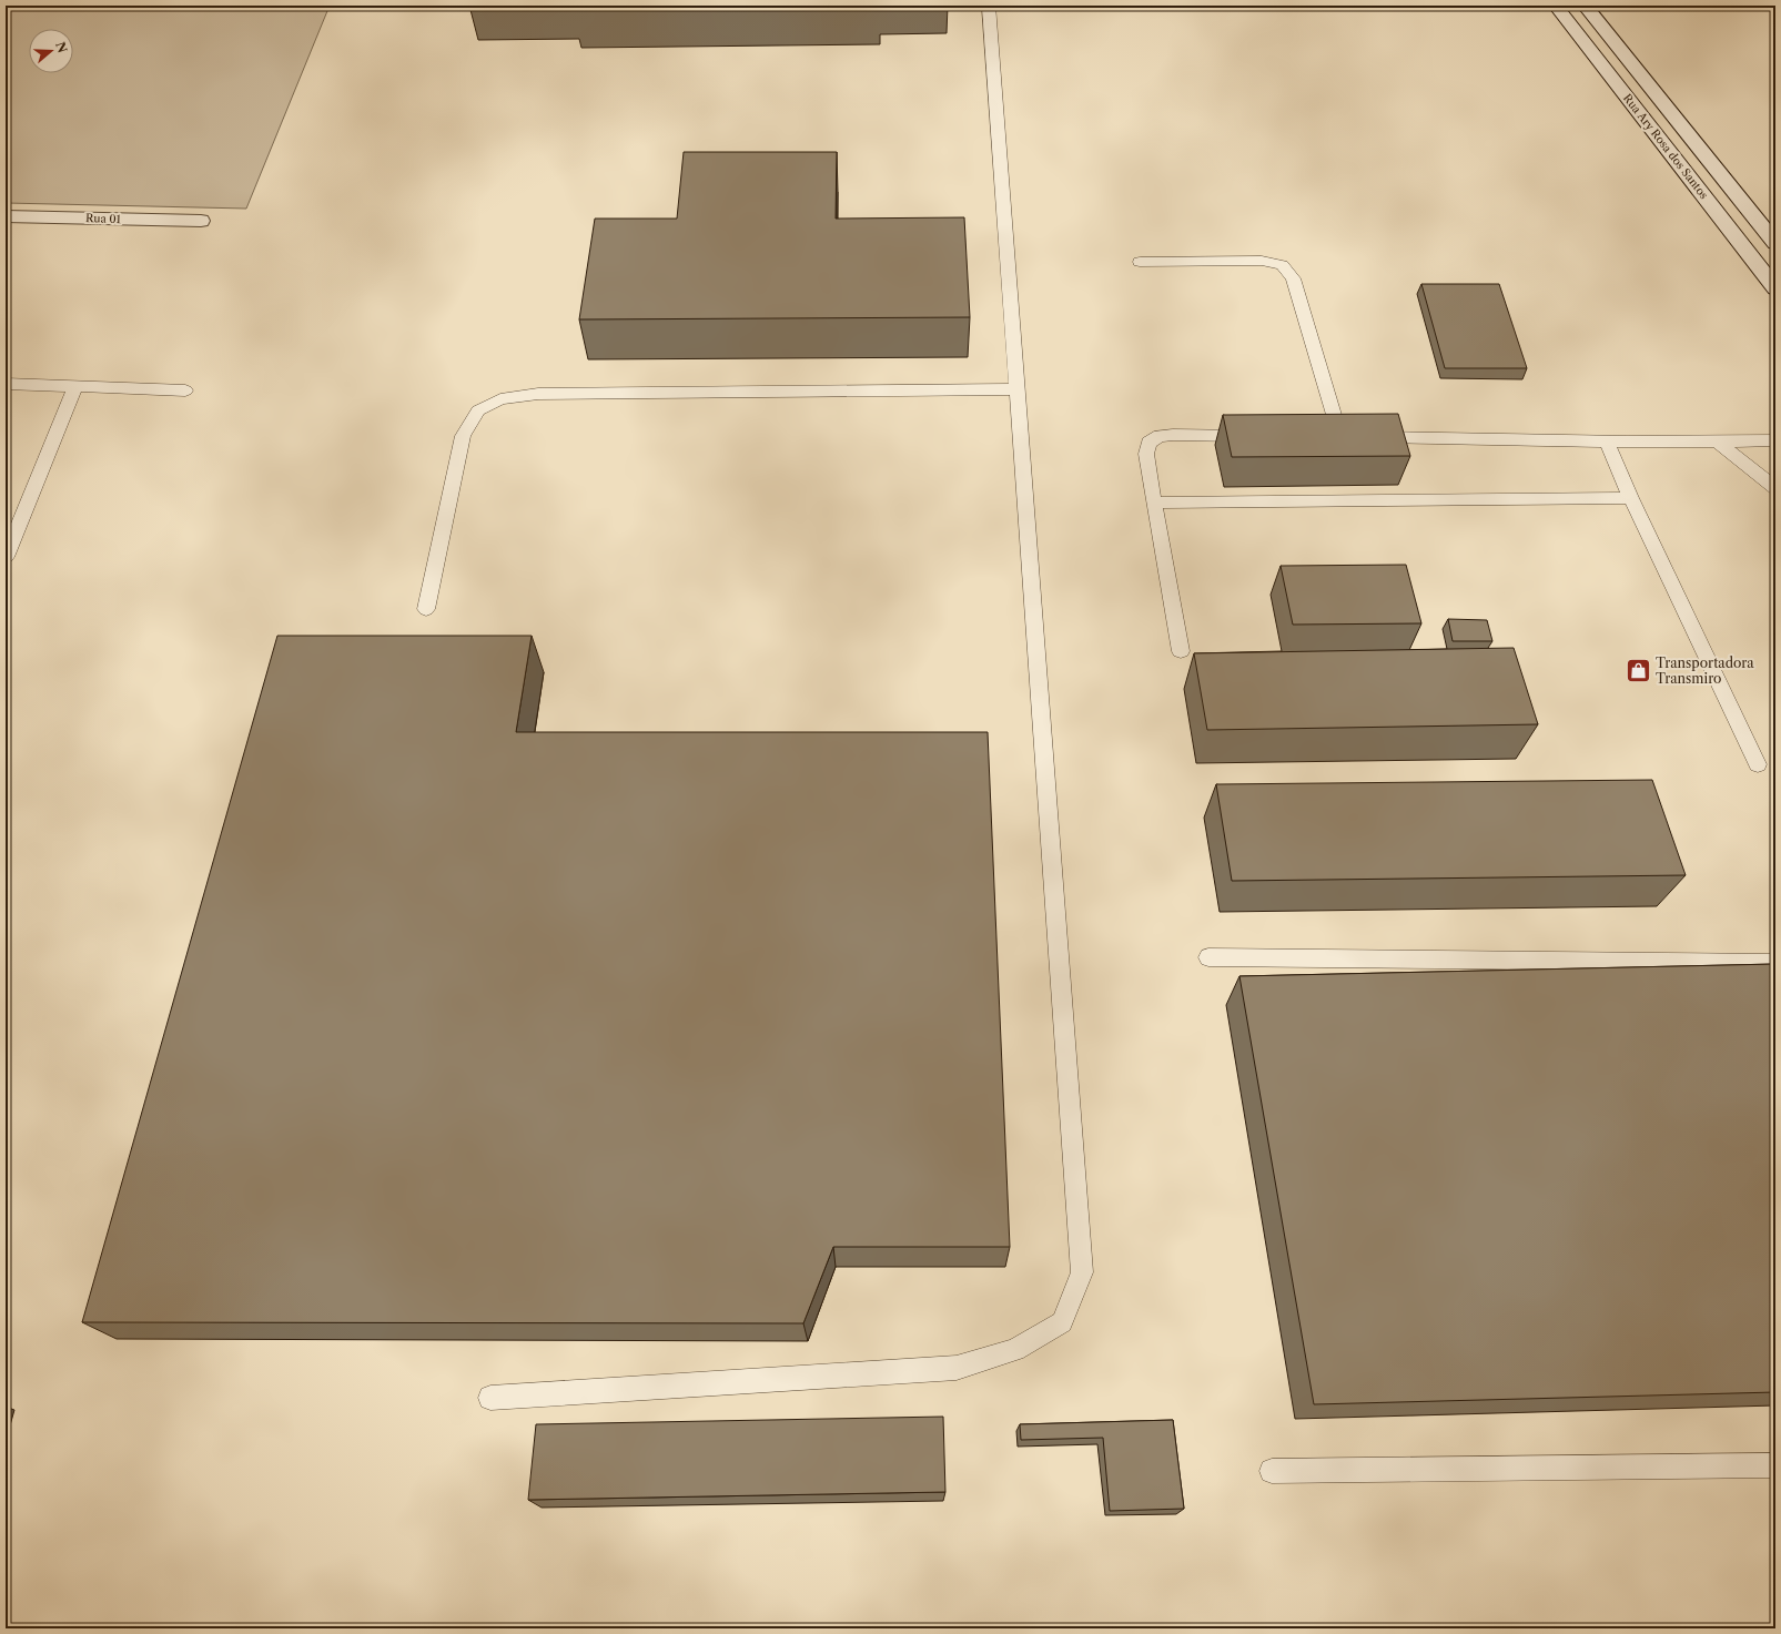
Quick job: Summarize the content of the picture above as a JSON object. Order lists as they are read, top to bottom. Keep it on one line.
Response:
{"streets":{"main road":["Rua Ary Rosa dos Santos","Rua 01"]},"places":{"shop":["Transportadora Transmiro"]},"north":"right"}
